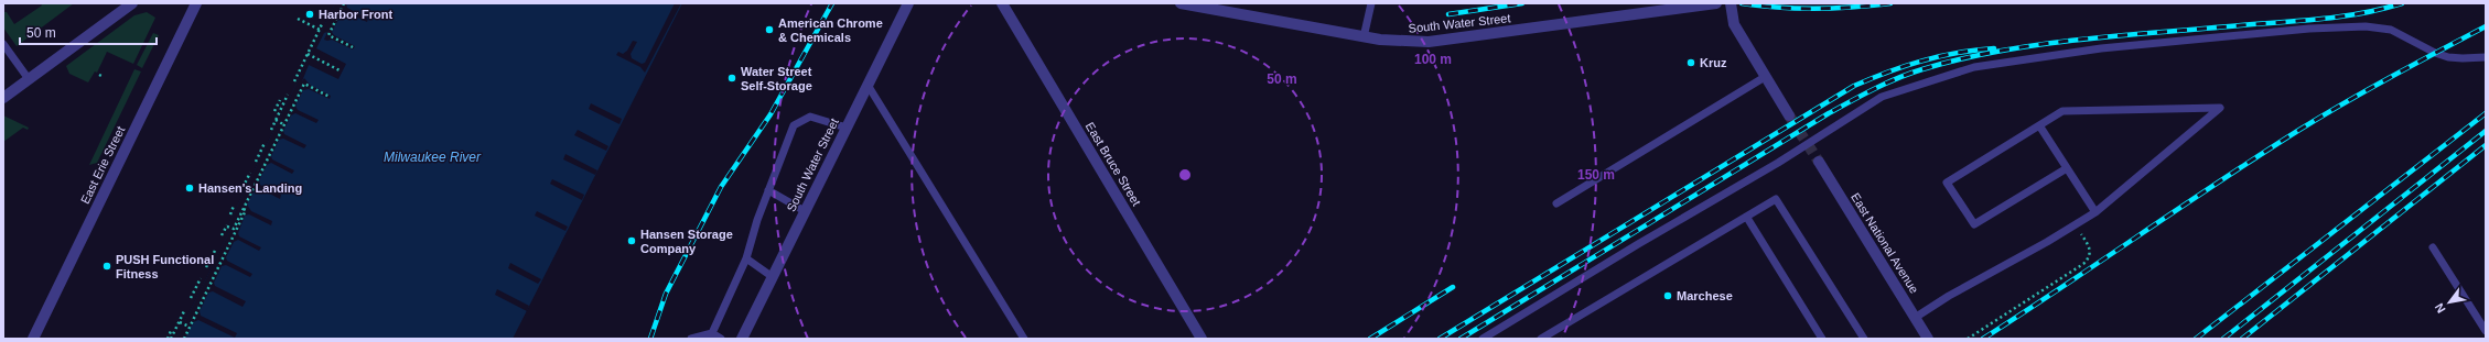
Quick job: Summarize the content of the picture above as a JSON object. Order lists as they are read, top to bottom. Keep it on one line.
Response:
{"streets":{"street":["South Water Street","East Bruce Street","East Erie Street","East National Avenue"]},"water":["Milwaukee River"],"places":["Harbor Front","American Chrome & Chemicals","Kruz","Water Street Self-Storage","Hansen's Landing","Hansen Storage Company","PUSH Functional Fitness","Marchese"],"scale_bar":"50 m","north":"bottom left","rings":["100 m","50 m","150 m"]}
